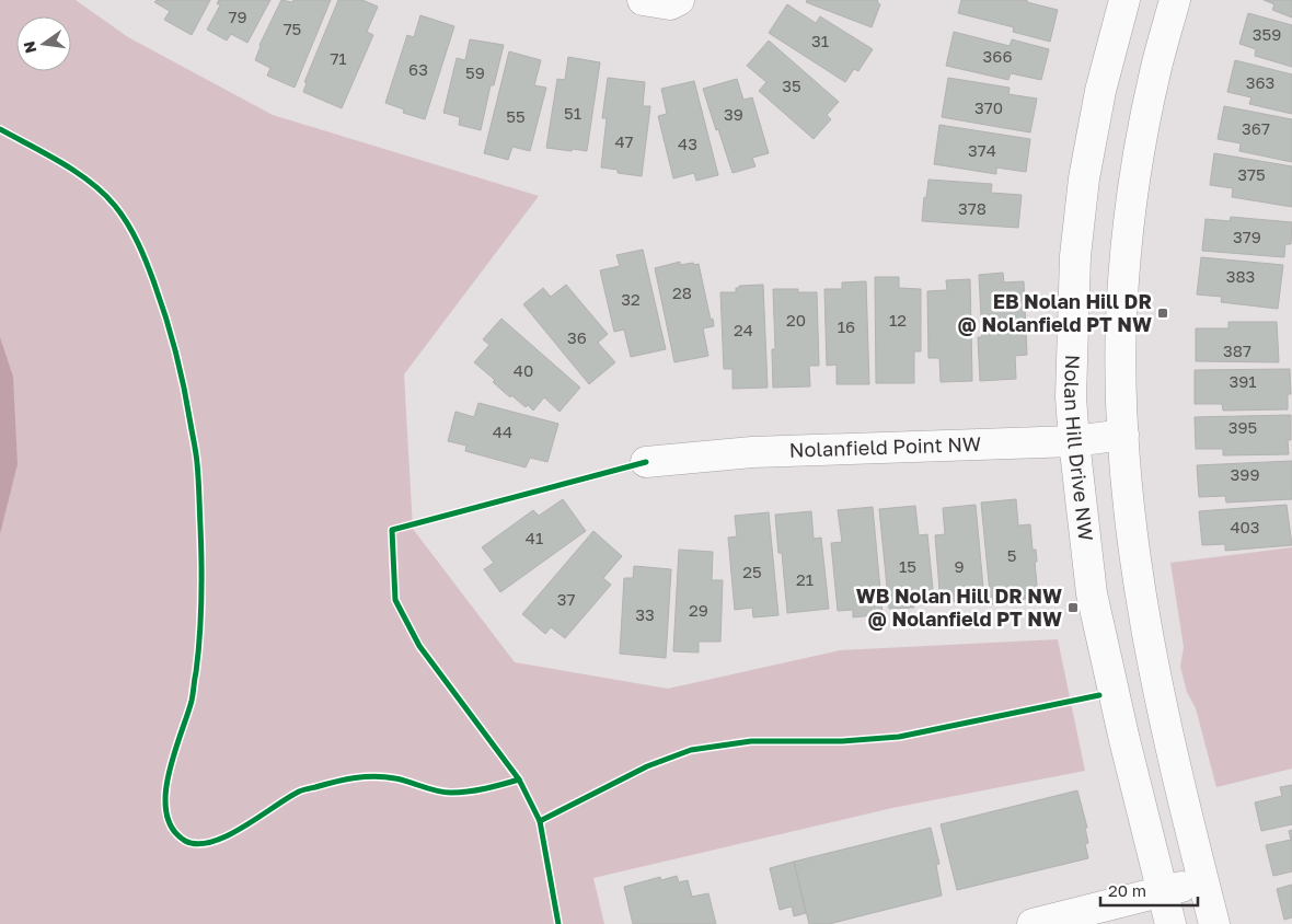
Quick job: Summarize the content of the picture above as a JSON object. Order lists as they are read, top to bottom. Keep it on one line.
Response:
{"streets":{"street":["Nolanfield Point NW","Nolan Hill Drive NW"]},"crossings":[["Nolanfield Point NW","Nolan Hill Drive NW"]],"places":{"transit":["EB Nolan Hill DR @ Nolanfield PT NW","WB Nolan Hill DR NW @ Nolanfield PT NW"]},"house_numbers":["79","75","359","31","366","71","63","59","363","35","370","51","39","55","367","47","43","374","375","378","379","383","28","32","20","12","16","24","36","387","40","391","395","44","399","403","41","5","15","9","25","21","37","29","33"],"scale_bar":"20 m","north":"left"}
